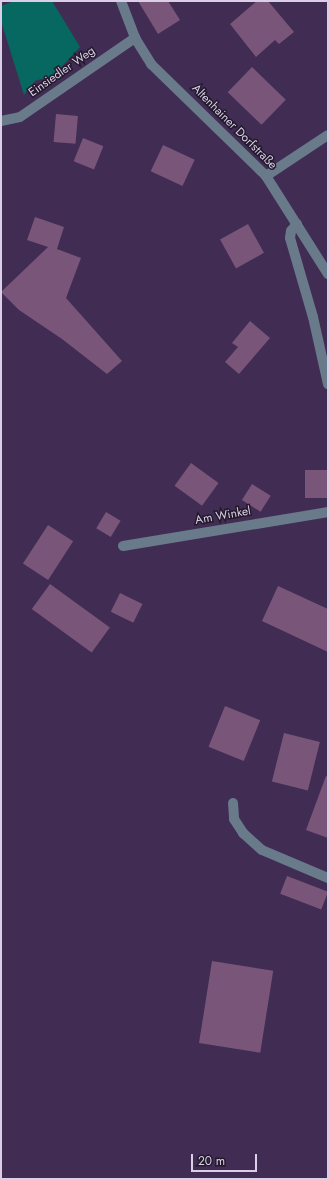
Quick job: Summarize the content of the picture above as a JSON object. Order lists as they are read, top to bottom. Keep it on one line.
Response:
{"streets":{"street":["Einsiedler Weg","Altenhainer Dorfstraße","Am Winkel"]},"crossings":[["Einsiedler Weg","Altenhainer Dorfstraße"]],"scale_bar":"20 m"}
